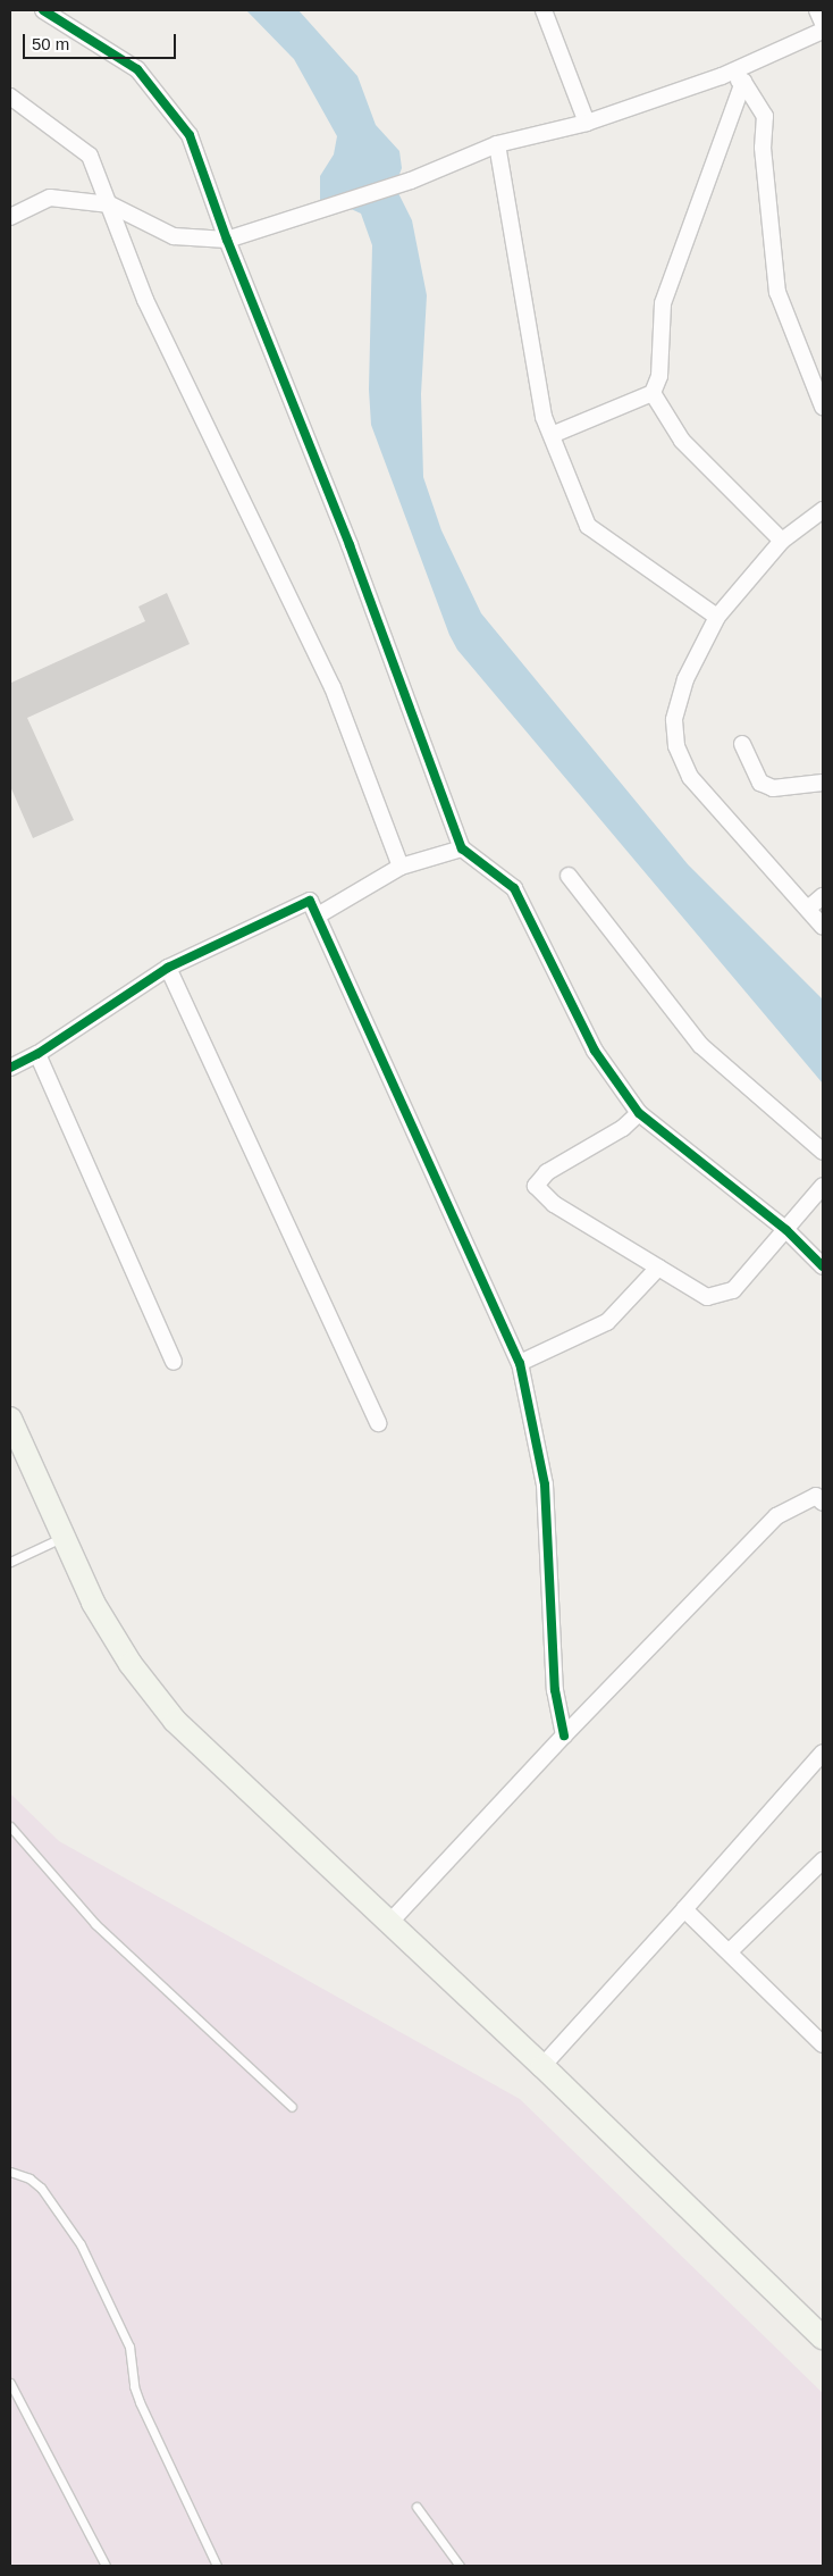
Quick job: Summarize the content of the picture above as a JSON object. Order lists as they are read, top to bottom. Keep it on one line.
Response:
{"scale_bar":"50 m"}
